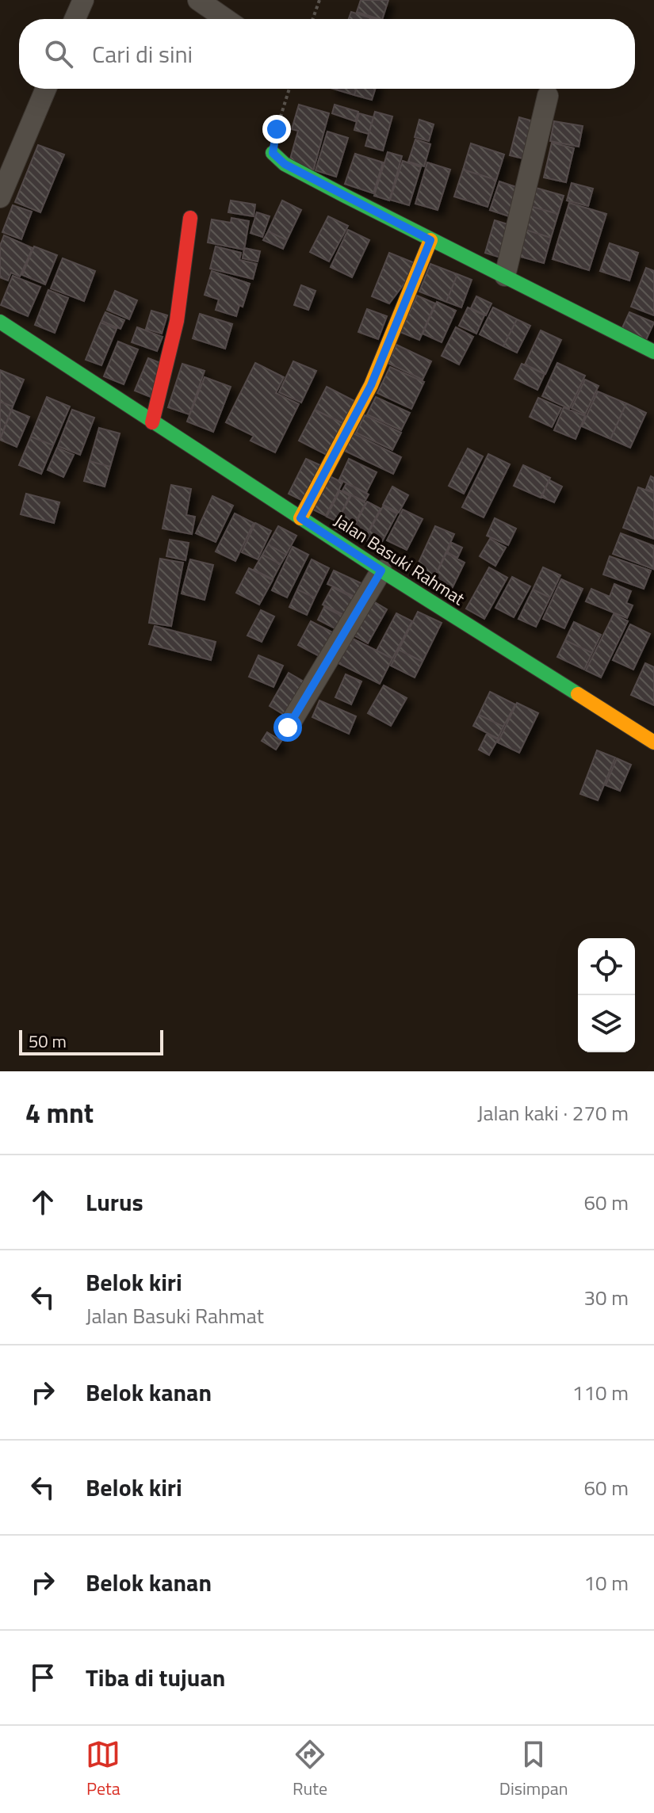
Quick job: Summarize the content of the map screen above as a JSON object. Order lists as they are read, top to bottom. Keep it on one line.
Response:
{"streets":{"street":["Jalan Basuki Rahmat"]},"scale_bar":"50 m","page":{"search":"Cari di sini","scale":"50 m","heading":["4 mnt","Jalan kaki · 270 m"],"list":[["Lurus","60 m"],["Belok kiri","Jalan Basuki Rahmat","30 m"],["Belok kanan","110 m"],["Belok kiri","60 m"],["Belok kanan","10 m"],"Tiba di tujuan"],"nav":["Peta","Rute","Disimpan"]}}
